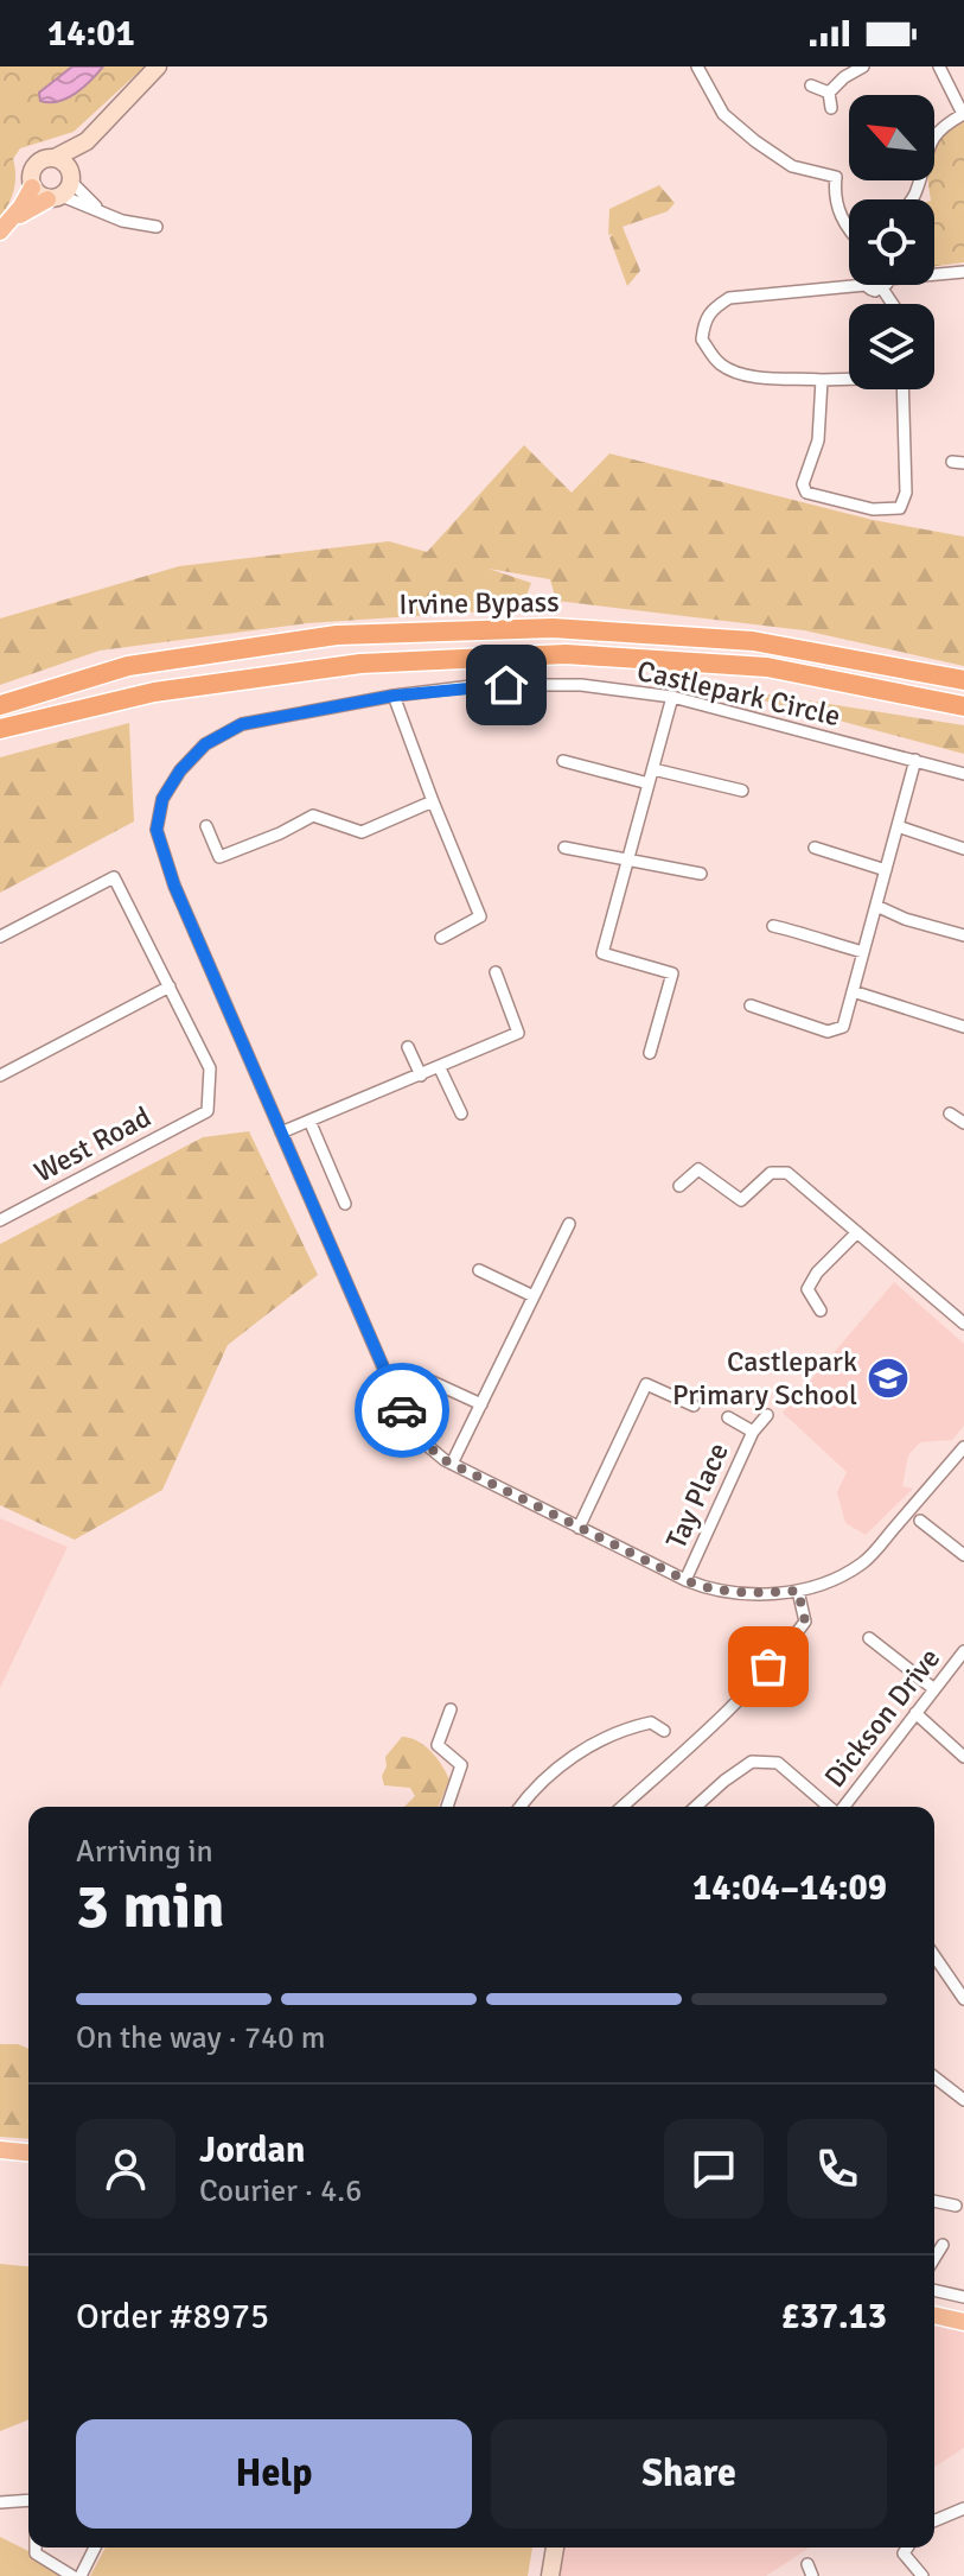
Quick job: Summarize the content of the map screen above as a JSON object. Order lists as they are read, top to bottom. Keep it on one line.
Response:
{"streets":{"highway":["Irvine Bypass"],"street":["Castlepark Circle","West Road","Tay Place","Dickson Drive"]},"crossings":[["Castlepark Circle","Tay Place"]],"places":{"school or university":["Castlepark Primary School"]},"north":"top left","page":{"status":"14:01","heading":["3 min","Arriving in","14:04–14:09"],"panel":["Jordan","Courier · 4.6","Order #8975","£37.13"],"bar":"On the way · 740 m","buttons":["Help","Share"]}}
